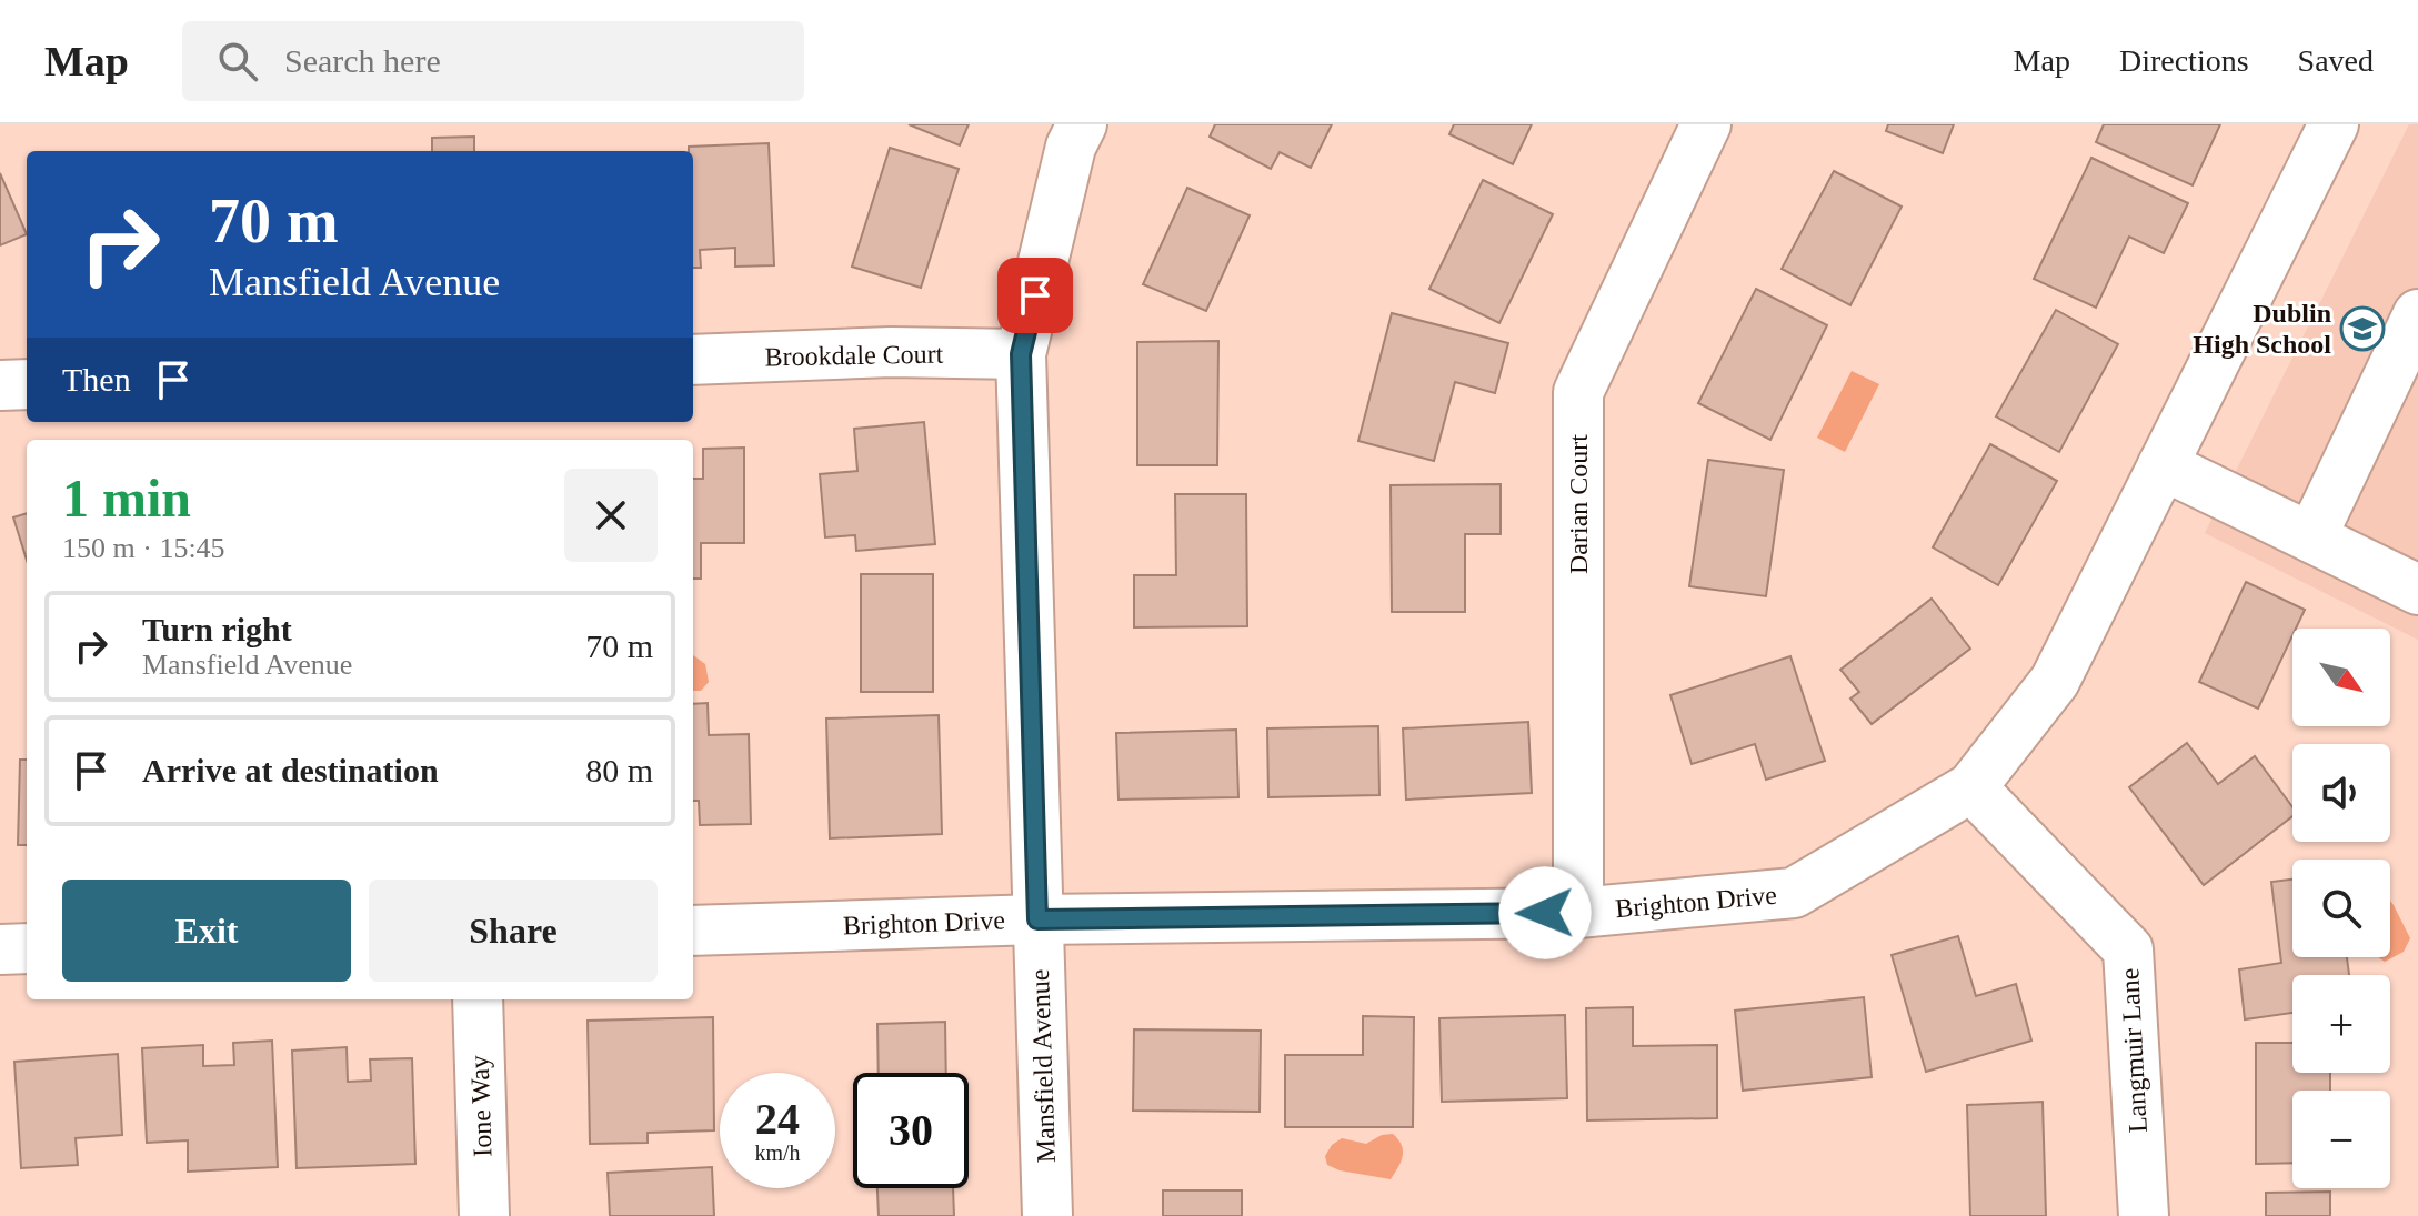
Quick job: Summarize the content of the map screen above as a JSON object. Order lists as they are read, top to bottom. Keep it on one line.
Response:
{"streets":{"street":["Brookdale Court","Darian Court","Brighton Drive","Langmuir Lane","Mansfield Avenue","Ione Way"]},"crossings":[["Brookdale Court","Mansfield Avenue"],["Darian Court","Brighton Drive"],["Brighton Drive","Langmuir Lane"],["Brighton Drive","Mansfield Avenue"]],"places":{"school or university":["Dublin High School"]},"north":"bottom right","page":{"header":"Map","search":"Search here","nav":["Map","Directions","Saved"],"turn":["70 m","Mansfield Avenue"],"then":"Then","heading":["1 min","150 m · 15:45"],"list":[{"name":"Turn right","note":"Mansfield Avenue","value":"70 m"},{"name":"Arrive at destination","value":"80 m"}],"map_buttons":["+","−"],"buttons":["Exit","Share"],"speed":"24 km/h","limit":"30"}}
